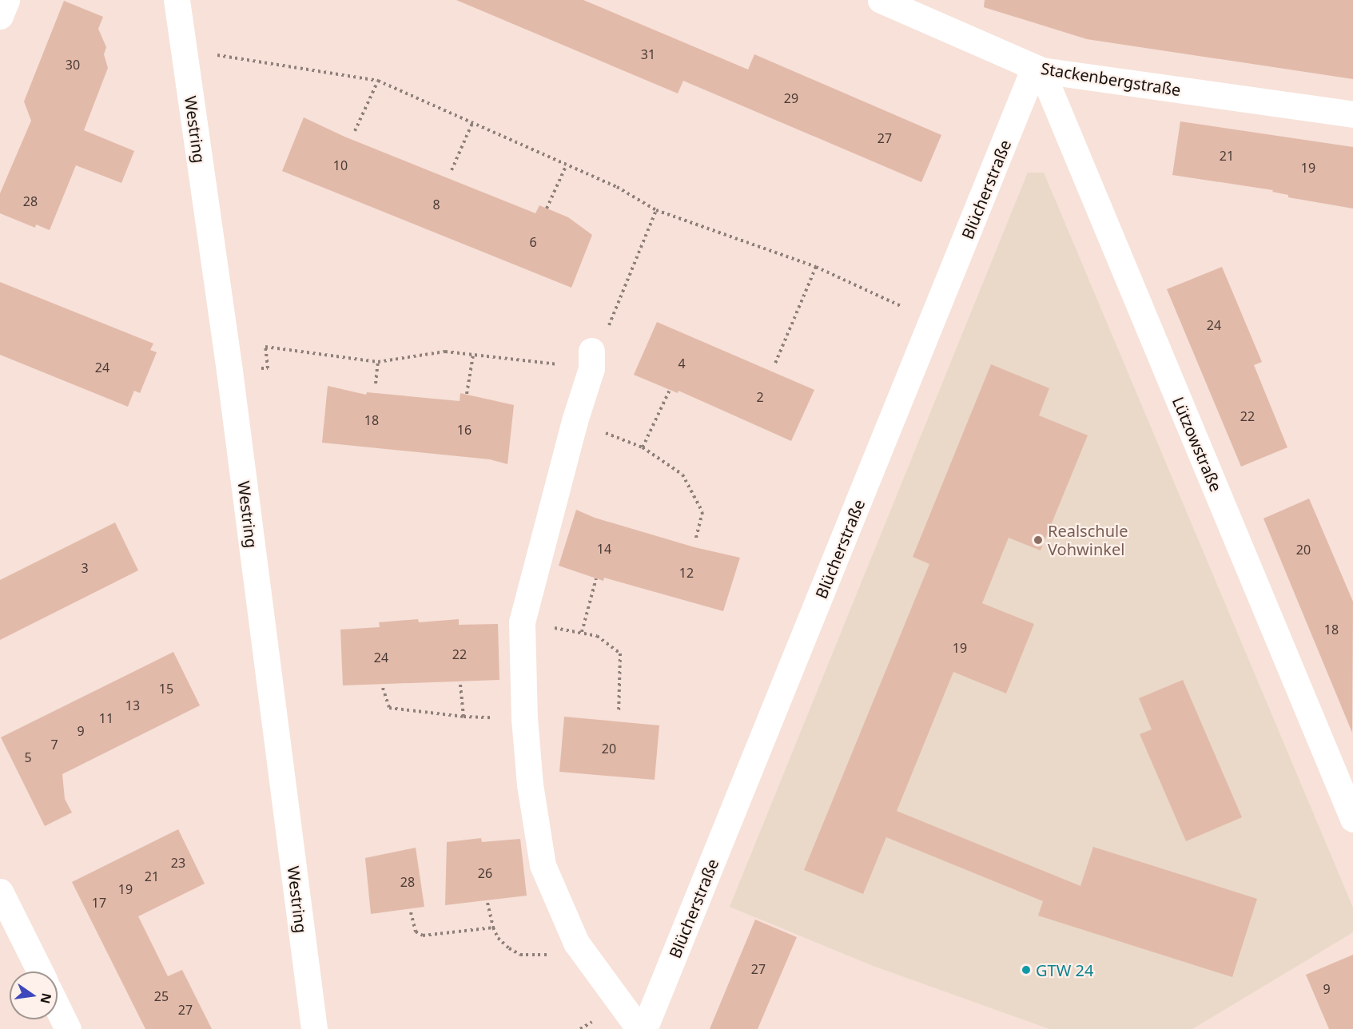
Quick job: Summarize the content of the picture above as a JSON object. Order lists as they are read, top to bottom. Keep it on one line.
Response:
{"streets":{"street":["Stackenbergstraße","Westring","Blücherstraße","Lützowstraße"]},"crossings":[["Stackenbergstraße","Blücherstraße"],["Stackenbergstraße","Lützowstraße"],["Blücherstraße","Lützowstraße"]],"places":["Realschule Vohwinkel","GTW 24"],"house_numbers":["31","30","29","27","21","10","19","28","8","6","24","4","24","2","22","18","16","14","20","3","12","18","19","22","24","15","13","11","9","7","20","5","23","26","21","28","19","17","27","9","25","27"],"north":"right"}
